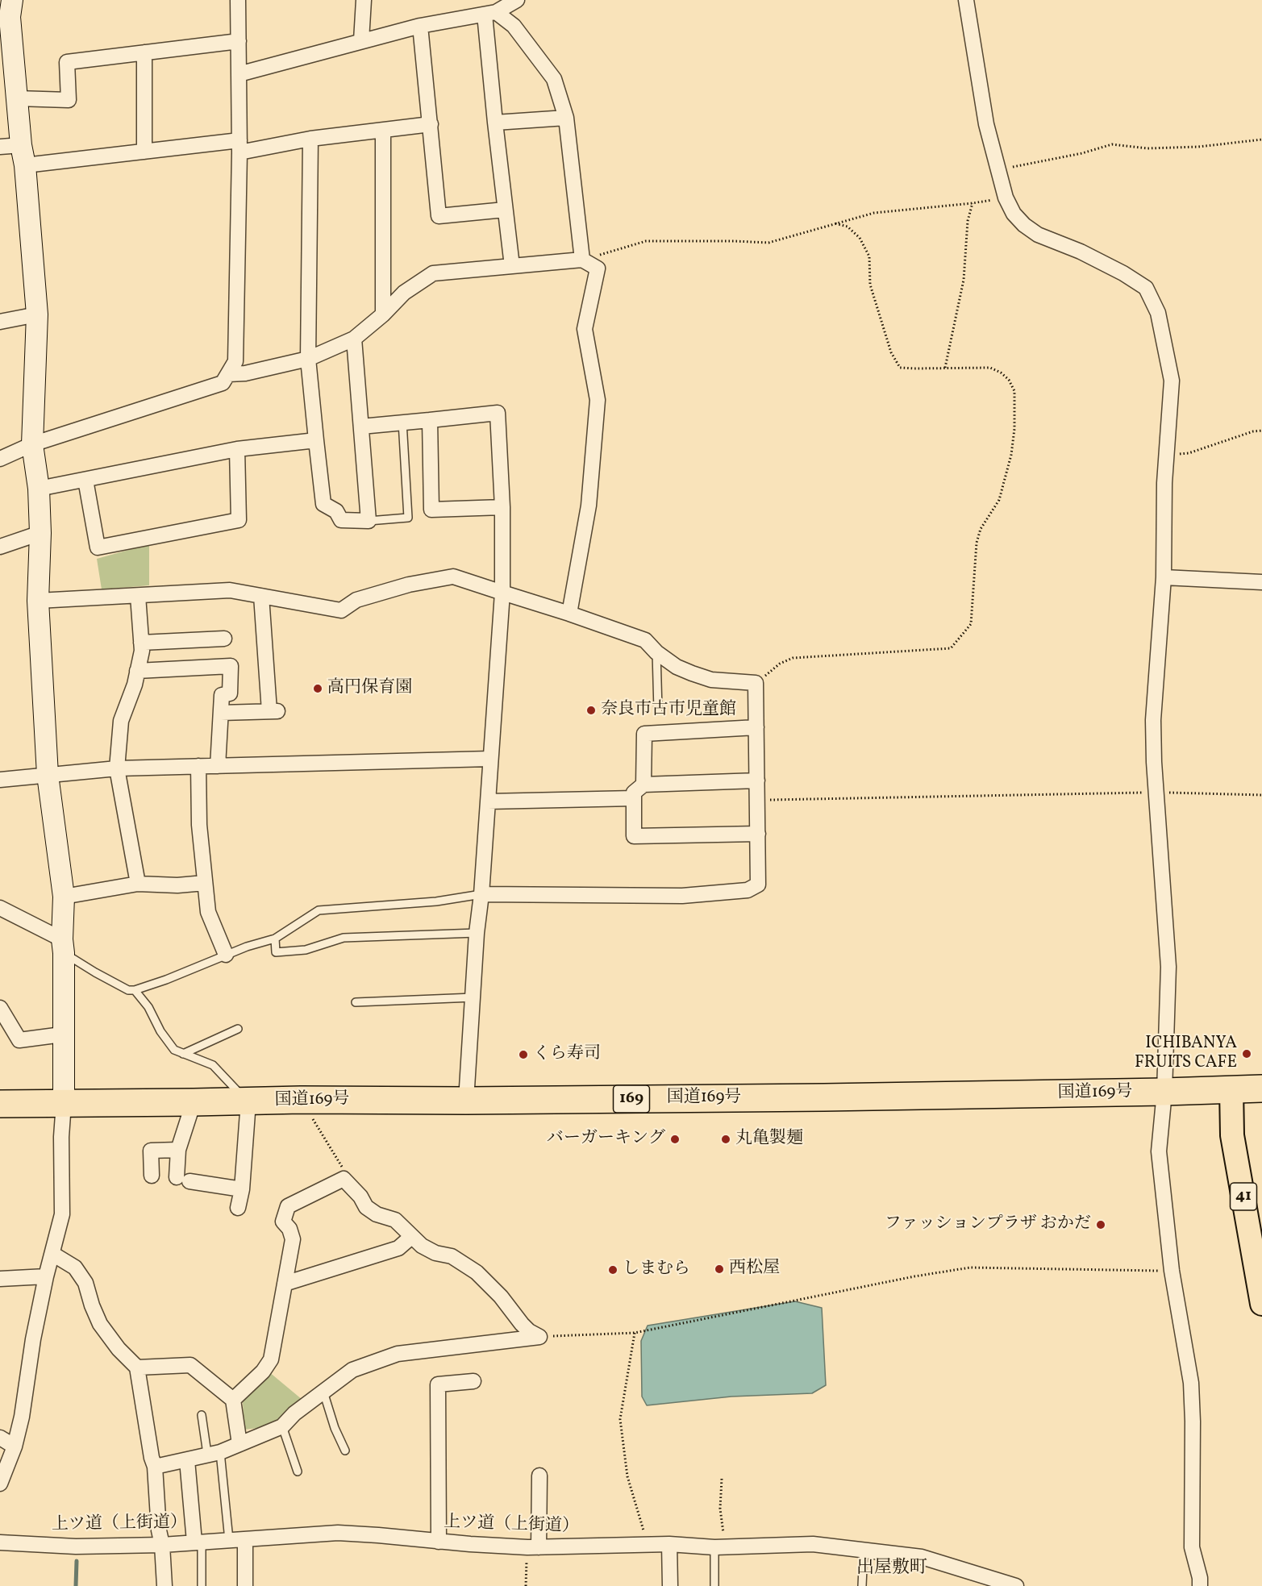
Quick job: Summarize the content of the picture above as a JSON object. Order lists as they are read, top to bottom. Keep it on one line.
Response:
{"streets":{"highway":["国道169号","169"],"main road":["41"],"street":["上ツ道（上街道）"]},"crossings":[["国道169号","41"]],"districts":["出屋敷町"],"places":["高円保育園","奈良市古市児童館","ICHIBANYA FRUITS CAFE","くら寿司","バーガーキング","丸亀製麺","ファッションプラザ おかだ","西松屋","しまむら"]}
